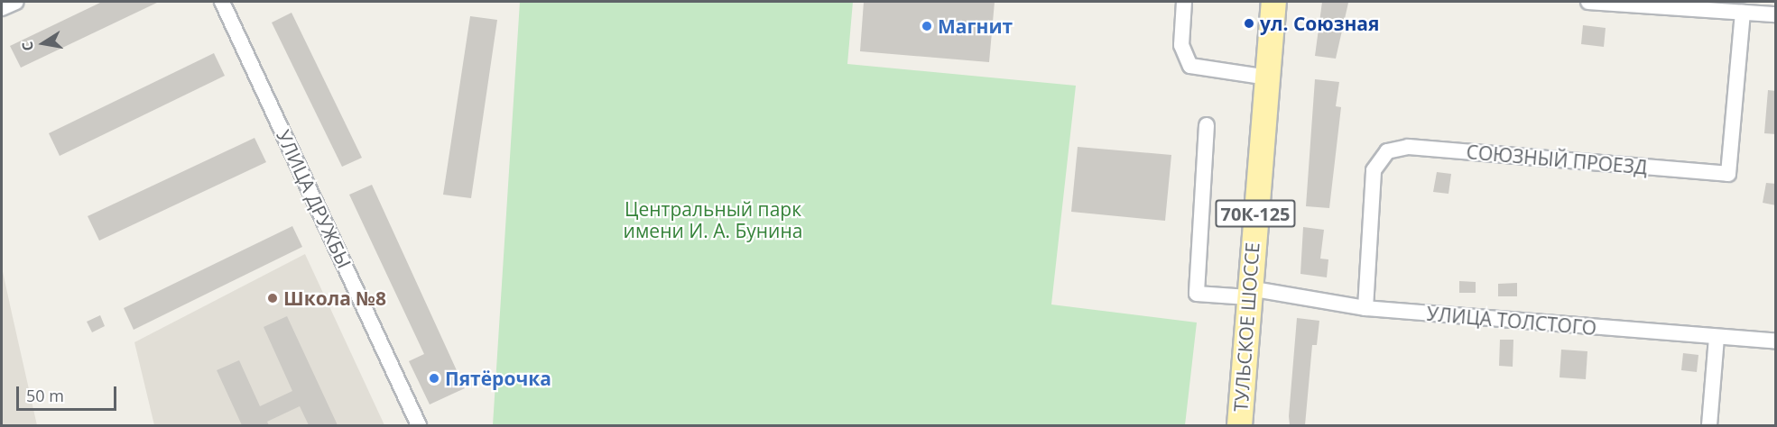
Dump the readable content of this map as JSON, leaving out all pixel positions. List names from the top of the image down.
{
  "streets": {
    "main road": ["70К-125", "ТУЛЬСКОЕ ШОССЕ"],
    "street": ["СОЮЗНЫЙ ПРОЕЗД", "УЛИЦА ДРУЖБЫ", "УЛИЦА ТОЛСТОГО"]
  },
  "crossings": [
    ["СОЮЗНЫЙ ПРОЕЗД", "УЛИЦА ТОЛСТОГО"],
    ["УЛИЦА ТОЛСТОГО", "ТУЛЬСКОЕ ШОССЕ"]
  ],
  "parks": ["Центральный парк имени И. А. Бунина"],
  "places": [
    "ул. Союзная",
    "Магнит",
    "Школа №8",
    "Пятёрочка"
  ],
  "scale_bar": "50 m",
  "north": "left"
}
